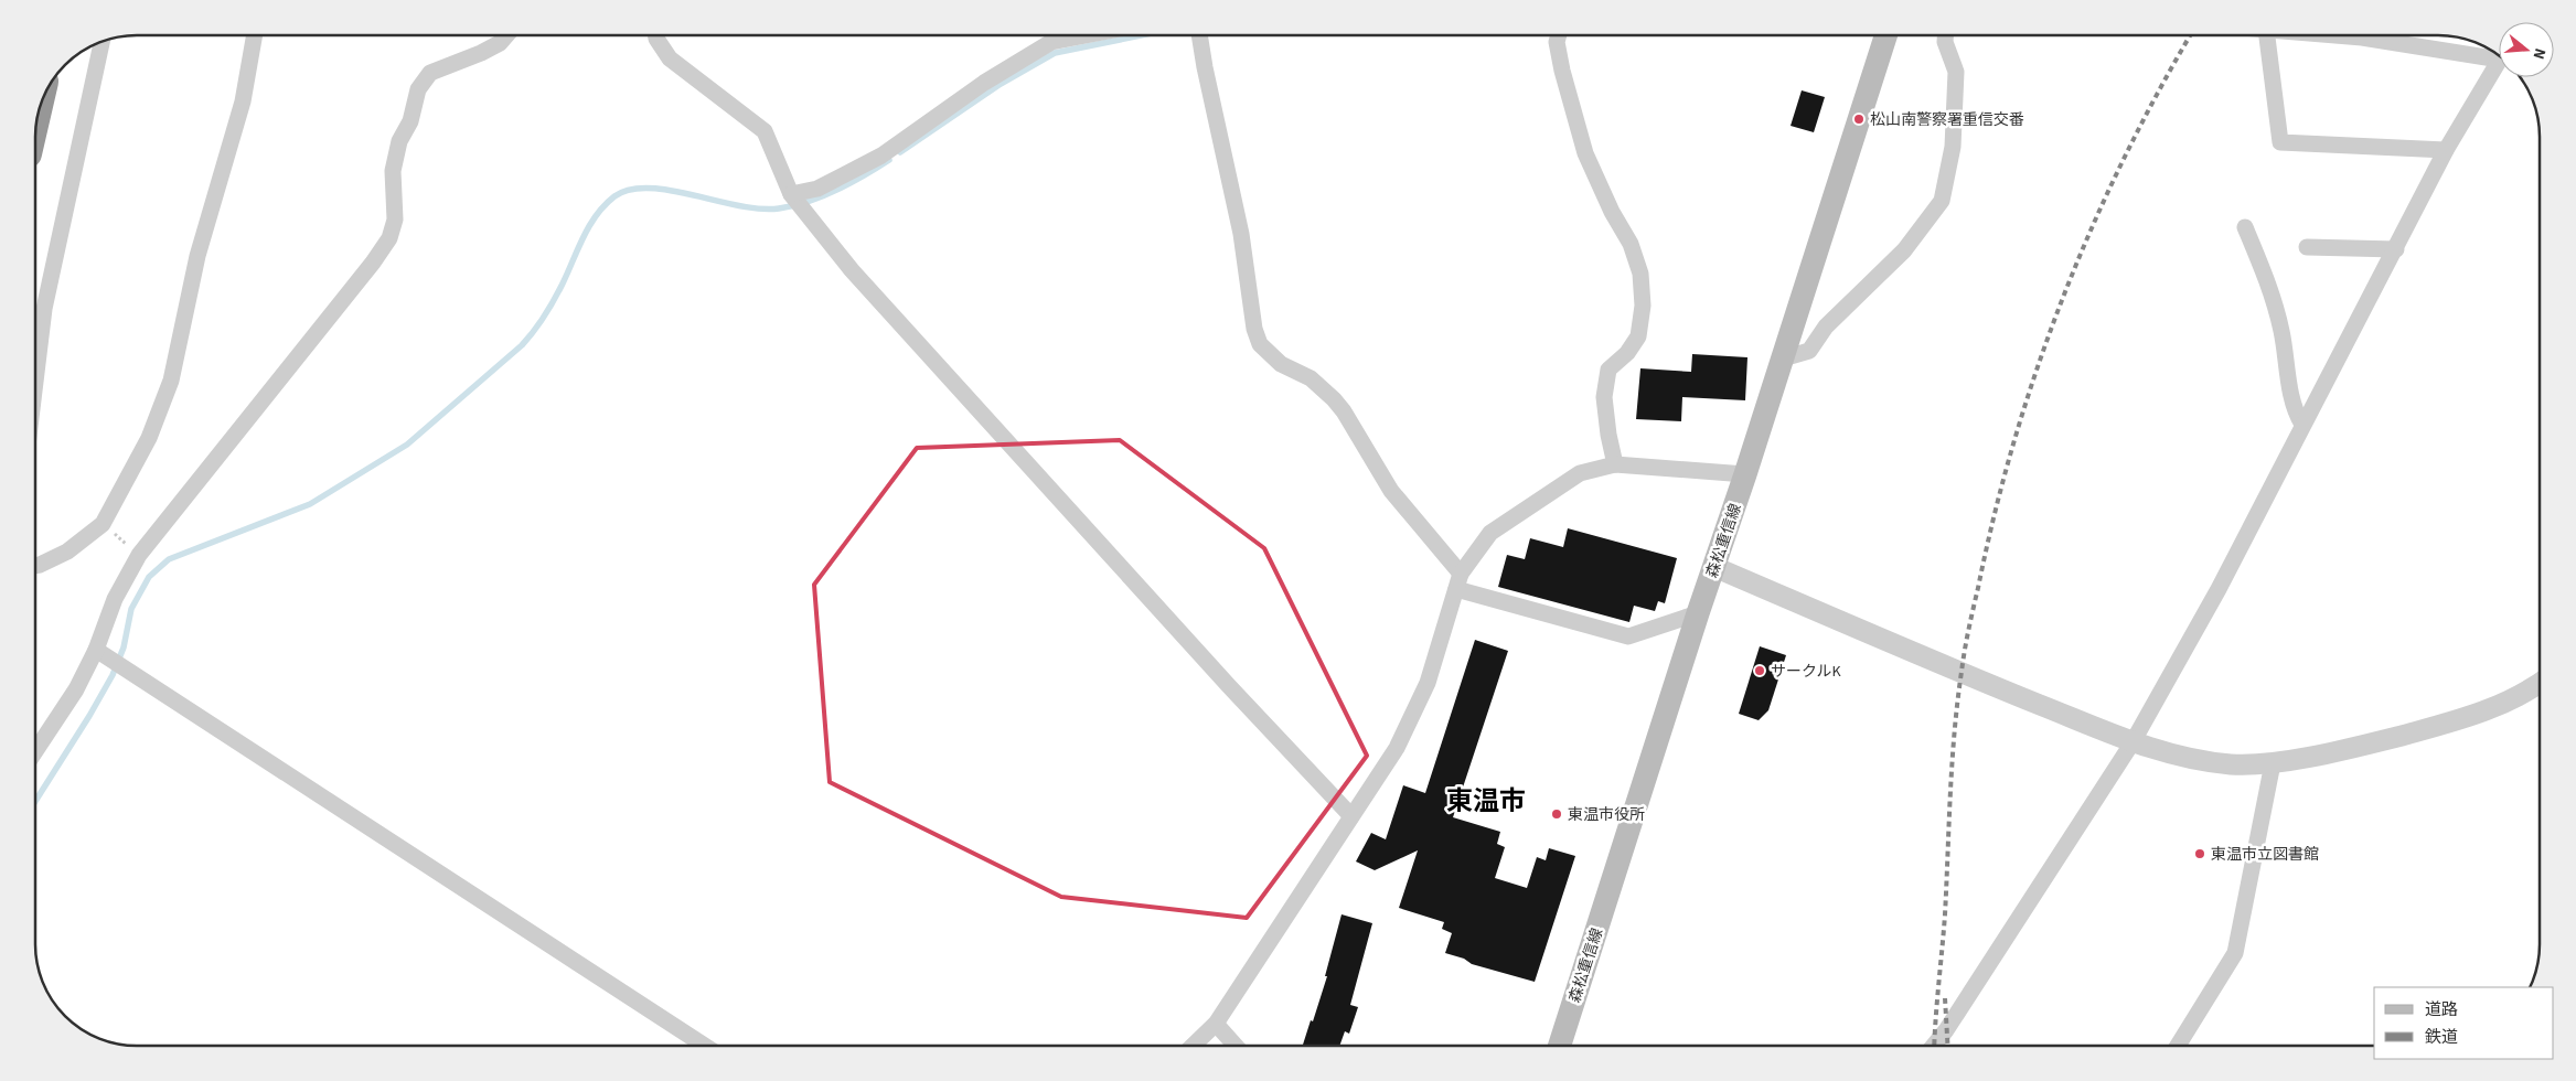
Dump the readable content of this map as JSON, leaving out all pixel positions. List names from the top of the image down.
{
  "streets": {
    "main road": ["森松重信線"]
  },
  "districts": ["東温市"],
  "places": [
    "松山南警察署重信交番",
    "サークルK",
    "東温市役所",
    "東温市立図書館"
  ],
  "legend": ["道路", "鉄道"],
  "north": "right"
}
